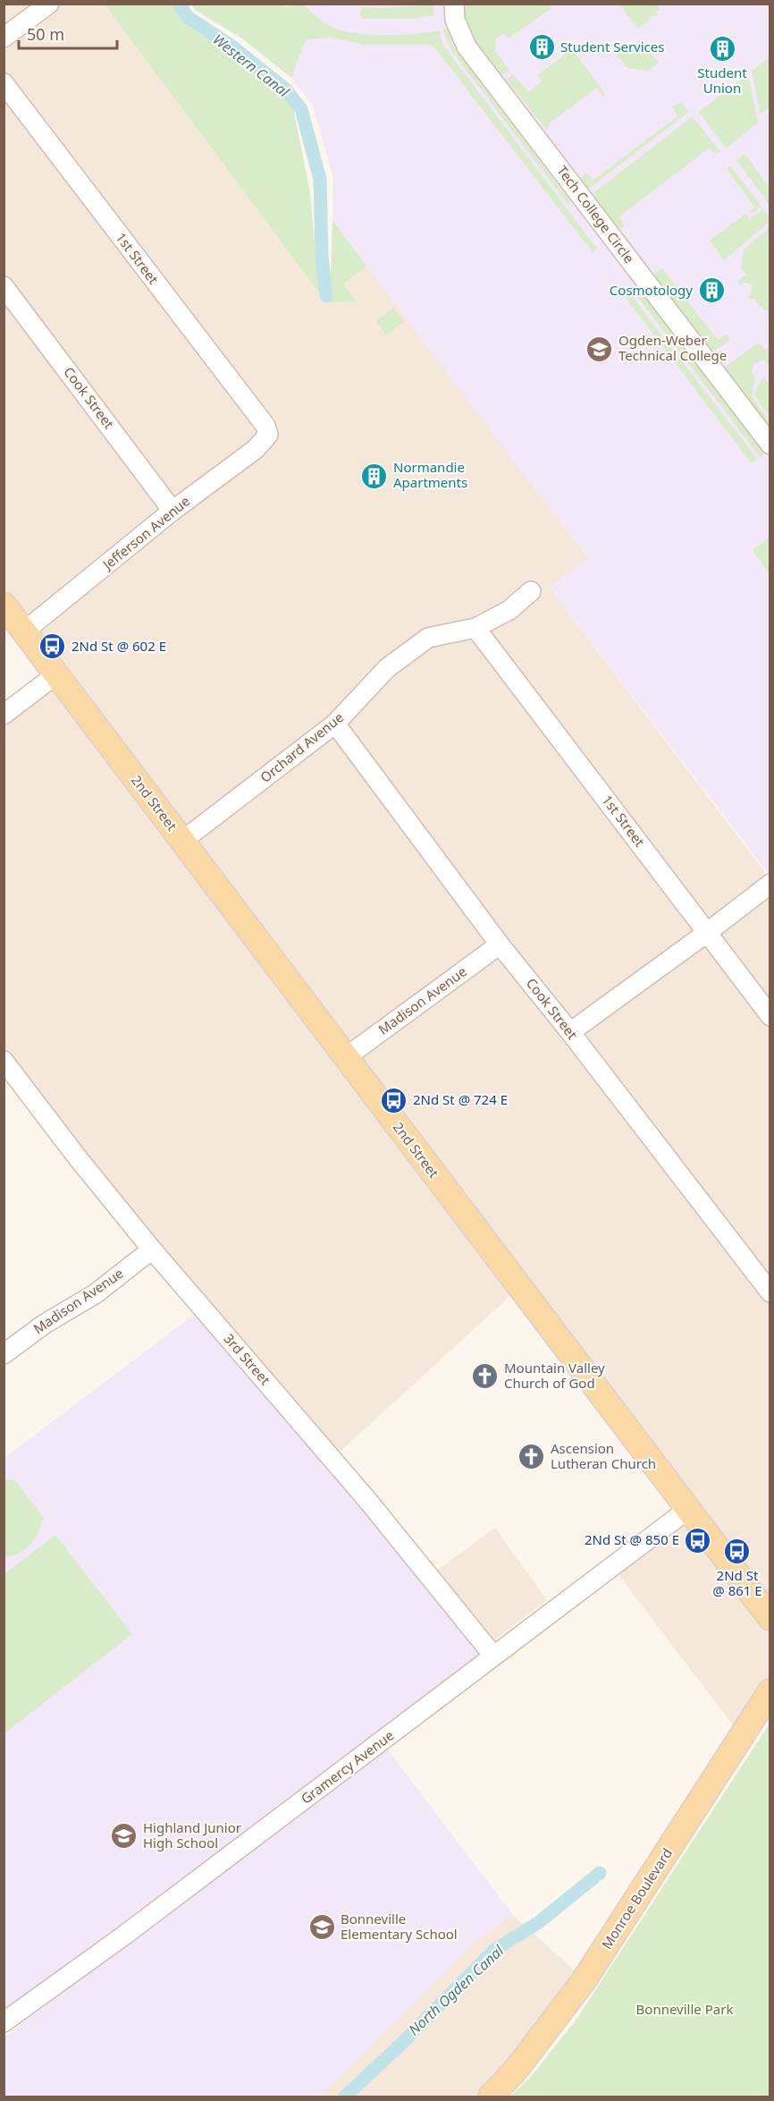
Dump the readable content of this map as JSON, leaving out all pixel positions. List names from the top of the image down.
{
  "streets": {
    "main road": ["2nd Street", "Monroe Boulevard"],
    "street": [
      "Tech College Circle",
      "1st Street",
      "Cook Street",
      "Jefferson Avenue",
      "Orchard Avenue",
      "Madison Avenue",
      "3rd Street",
      "Gramercy Avenue"
    ]
  },
  "crossings": [
    ["1st Street", "Jefferson Avenue"],
    ["1st Street", "Orchard Avenue"],
    ["Cook Street", "Jefferson Avenue"],
    ["Cook Street", "Orchard Avenue"],
    ["Cook Street", "Madison Avenue"],
    ["Jefferson Avenue", "2nd Street"],
    ["Orchard Avenue", "2nd Street"],
    ["2nd Street", "Madison Avenue"],
    ["2nd Street", "Gramercy Avenue"],
    ["Madison Avenue", "3rd Street"],
    ["3rd Street", "Gramercy Avenue"]
  ],
  "water": ["Western Canal", "North Ogden Canal"],
  "parks": ["Bonneville Park"],
  "places": {
    "building": [
      "Student Services",
      "Student Union",
      "Cosmotology",
      "Normandie Apartments"
    ],
    "school or university": ["Ogden-Weber Technical College", "Highland Junior High School", "Bonneville Elementary School"],
    "bus stop": [
      "2Nd St @ 602 E",
      "2Nd St @ 724 E",
      "2Nd St @ 850 E",
      "2Nd St @ 861 E"
    ],
    "church": ["Mountain Valley Church of God", "Ascension Lutheran Church"]
  },
  "scale_bar": "50 m"
}
